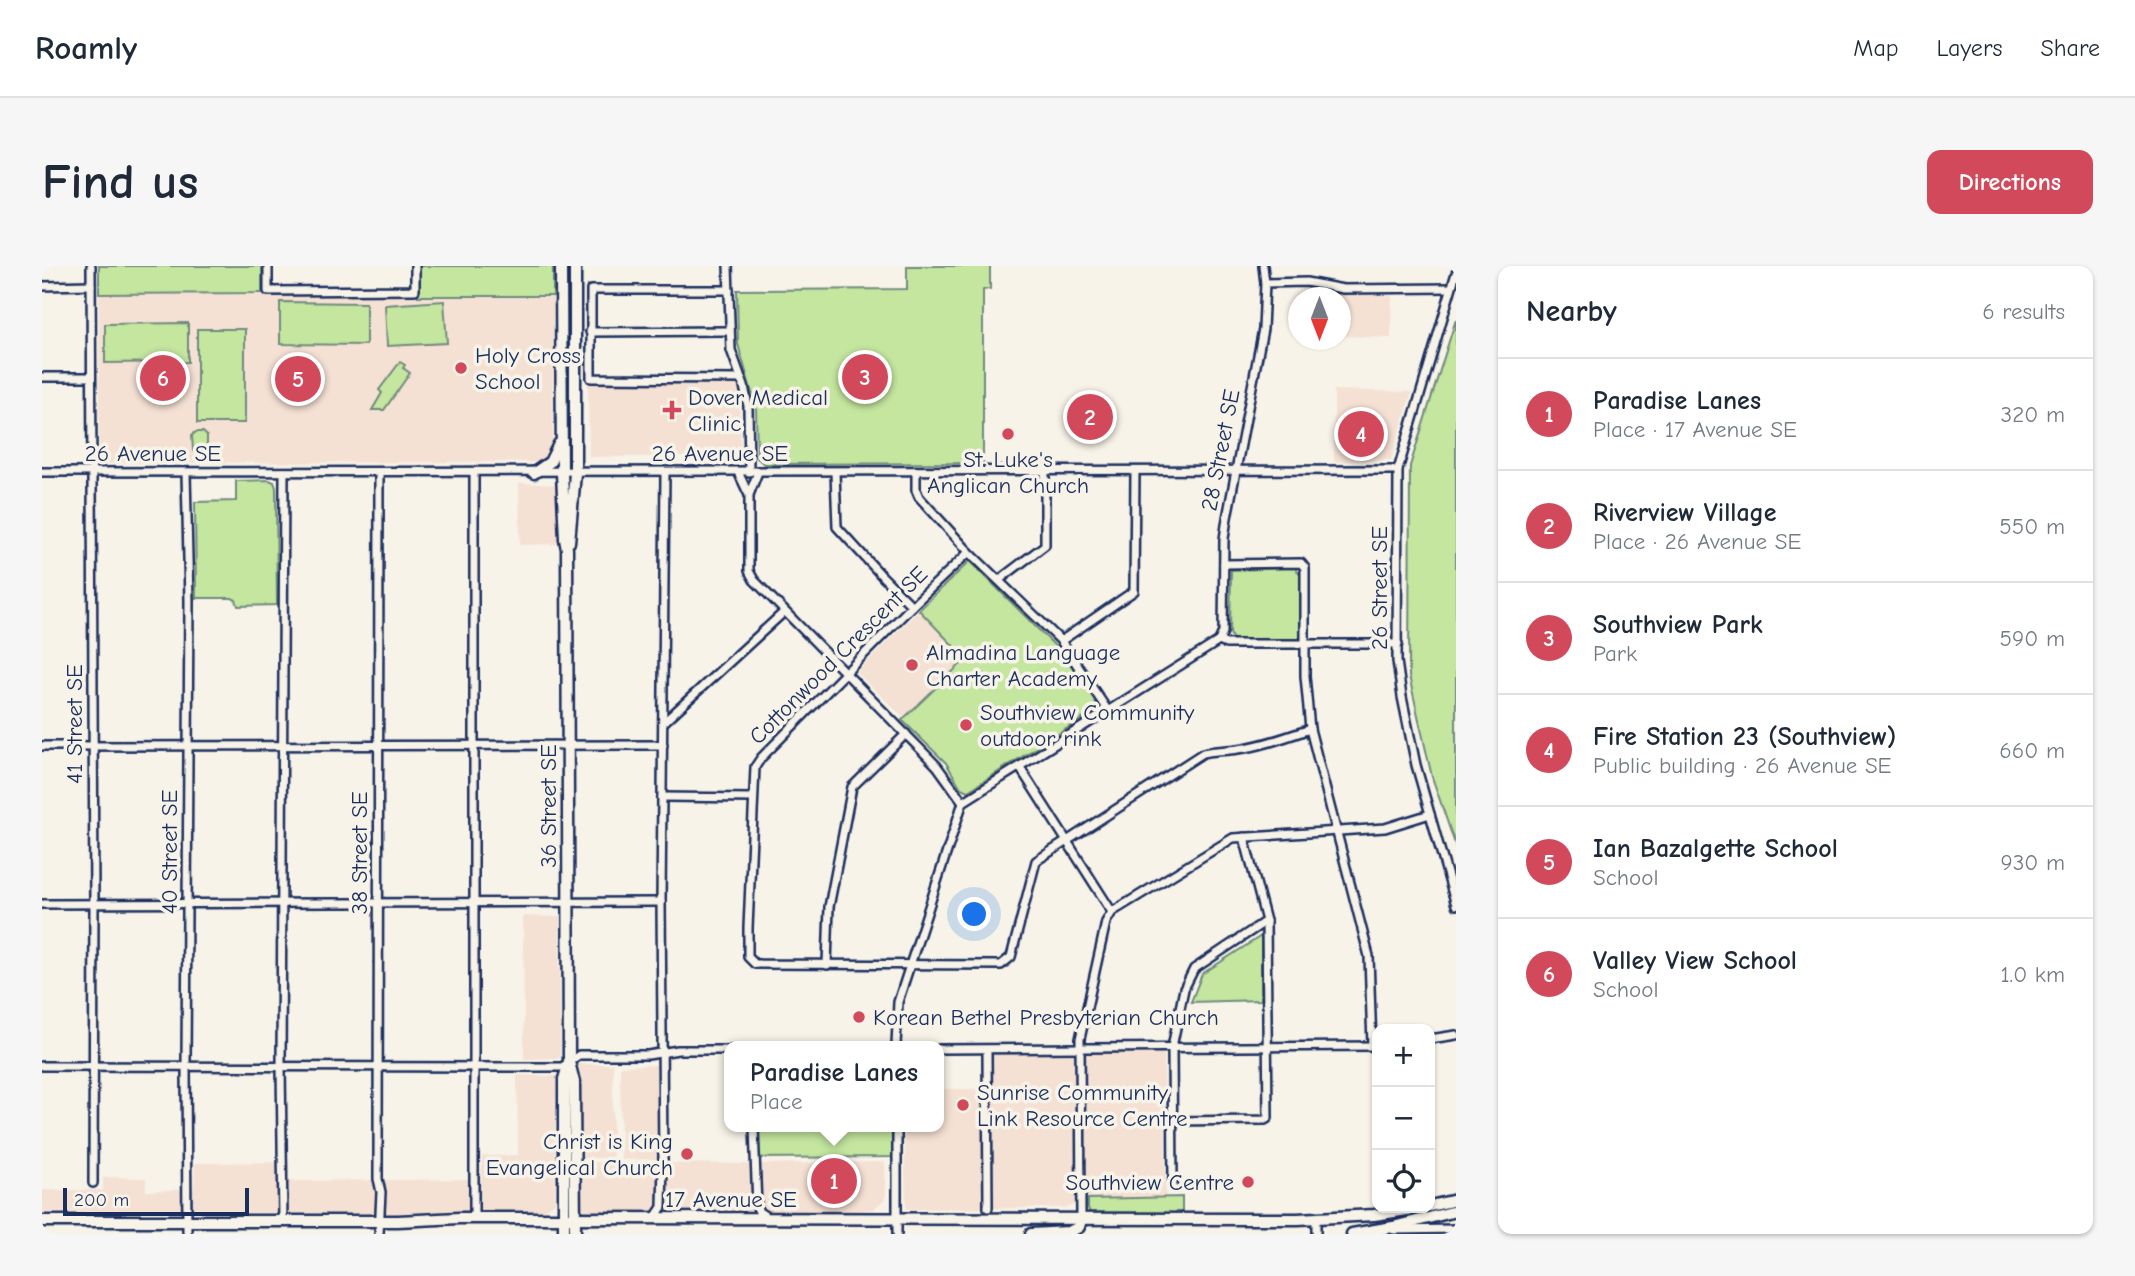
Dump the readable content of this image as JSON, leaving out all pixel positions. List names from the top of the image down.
{
  "streets": {
    "main road": ["36 Street SE", "17 Avenue SE"],
    "street": [
      "28 Street SE",
      "26 Avenue SE",
      "26 Street SE",
      "Cottonwood Crescent SE",
      "41 Street SE",
      "40 Street SE",
      "38 Street SE"
    ]
  },
  "crossings": [
    ["28 Street SE", "26 Avenue SE"],
    ["26 Avenue SE", "26 Street SE"],
    ["26 Avenue SE", "41 Street SE"],
    ["26 Avenue SE", "36 Street SE"],
    ["26 Avenue SE", "40 Street SE"],
    ["26 Avenue SE", "38 Street SE"],
    ["36 Street SE", "17 Avenue SE"],
    ["40 Street SE", "17 Avenue SE"],
    ["38 Street SE", "17 Avenue SE"]
  ],
  "places": {
    "other": [
      "Holy Cross School",
      "St. Luke's Anglican Church",
      "Almadina Language Charter Academy",
      "Southview Community outdoor rink",
      "Korean Bethel Presbyterian Church",
      "Sunrise Community Link Resource Centre",
      "Christ is King Evangelical Church",
      "Southview Centre"
    ],
    "health": ["Dover Medical Clinic"]
  },
  "scale_bar": "200 m",
  "north": "bottom",
  "page": {
    "header": "Roamly",
    "nav": ["Map", "Layers", "Share"],
    "buttons": "Directions",
    "title": "Find us",
    "heading": ["Nearby", "6 results"],
    "pins": [
      "3",
      "6",
      "5",
      "2",
      "4",
      "1"
    ],
    "list": [
      {
        "mark": "1",
        "name": "Paradise Lanes",
        "note": "Place · 17 Avenue SE",
        "value": "320 m"
      },
      {
        "mark": "2",
        "name": "Riverview Village",
        "note": "Place · 26 Avenue SE",
        "value": "550 m"
      },
      {
        "mark": "3",
        "name": "Southview Park",
        "note": "Park",
        "value": "590 m"
      },
      {
        "mark": "4",
        "name": "Fire Station 23 (Southview)",
        "note": "Public building · 26 Avenue SE",
        "value": "660 m"
      },
      {
        "mark": "5",
        "name": "Ian Bazalgette School",
        "note": "School",
        "value": "930 m"
      },
      {
        "mark": "6",
        "name": "Valley View School",
        "note": "School",
        "value": "1.0 km"
      }
    ],
    "map_buttons": ["+", "−"],
    "popup": ["Paradise Lanes", "Place"],
    "scale": "200 m"
  }
}
